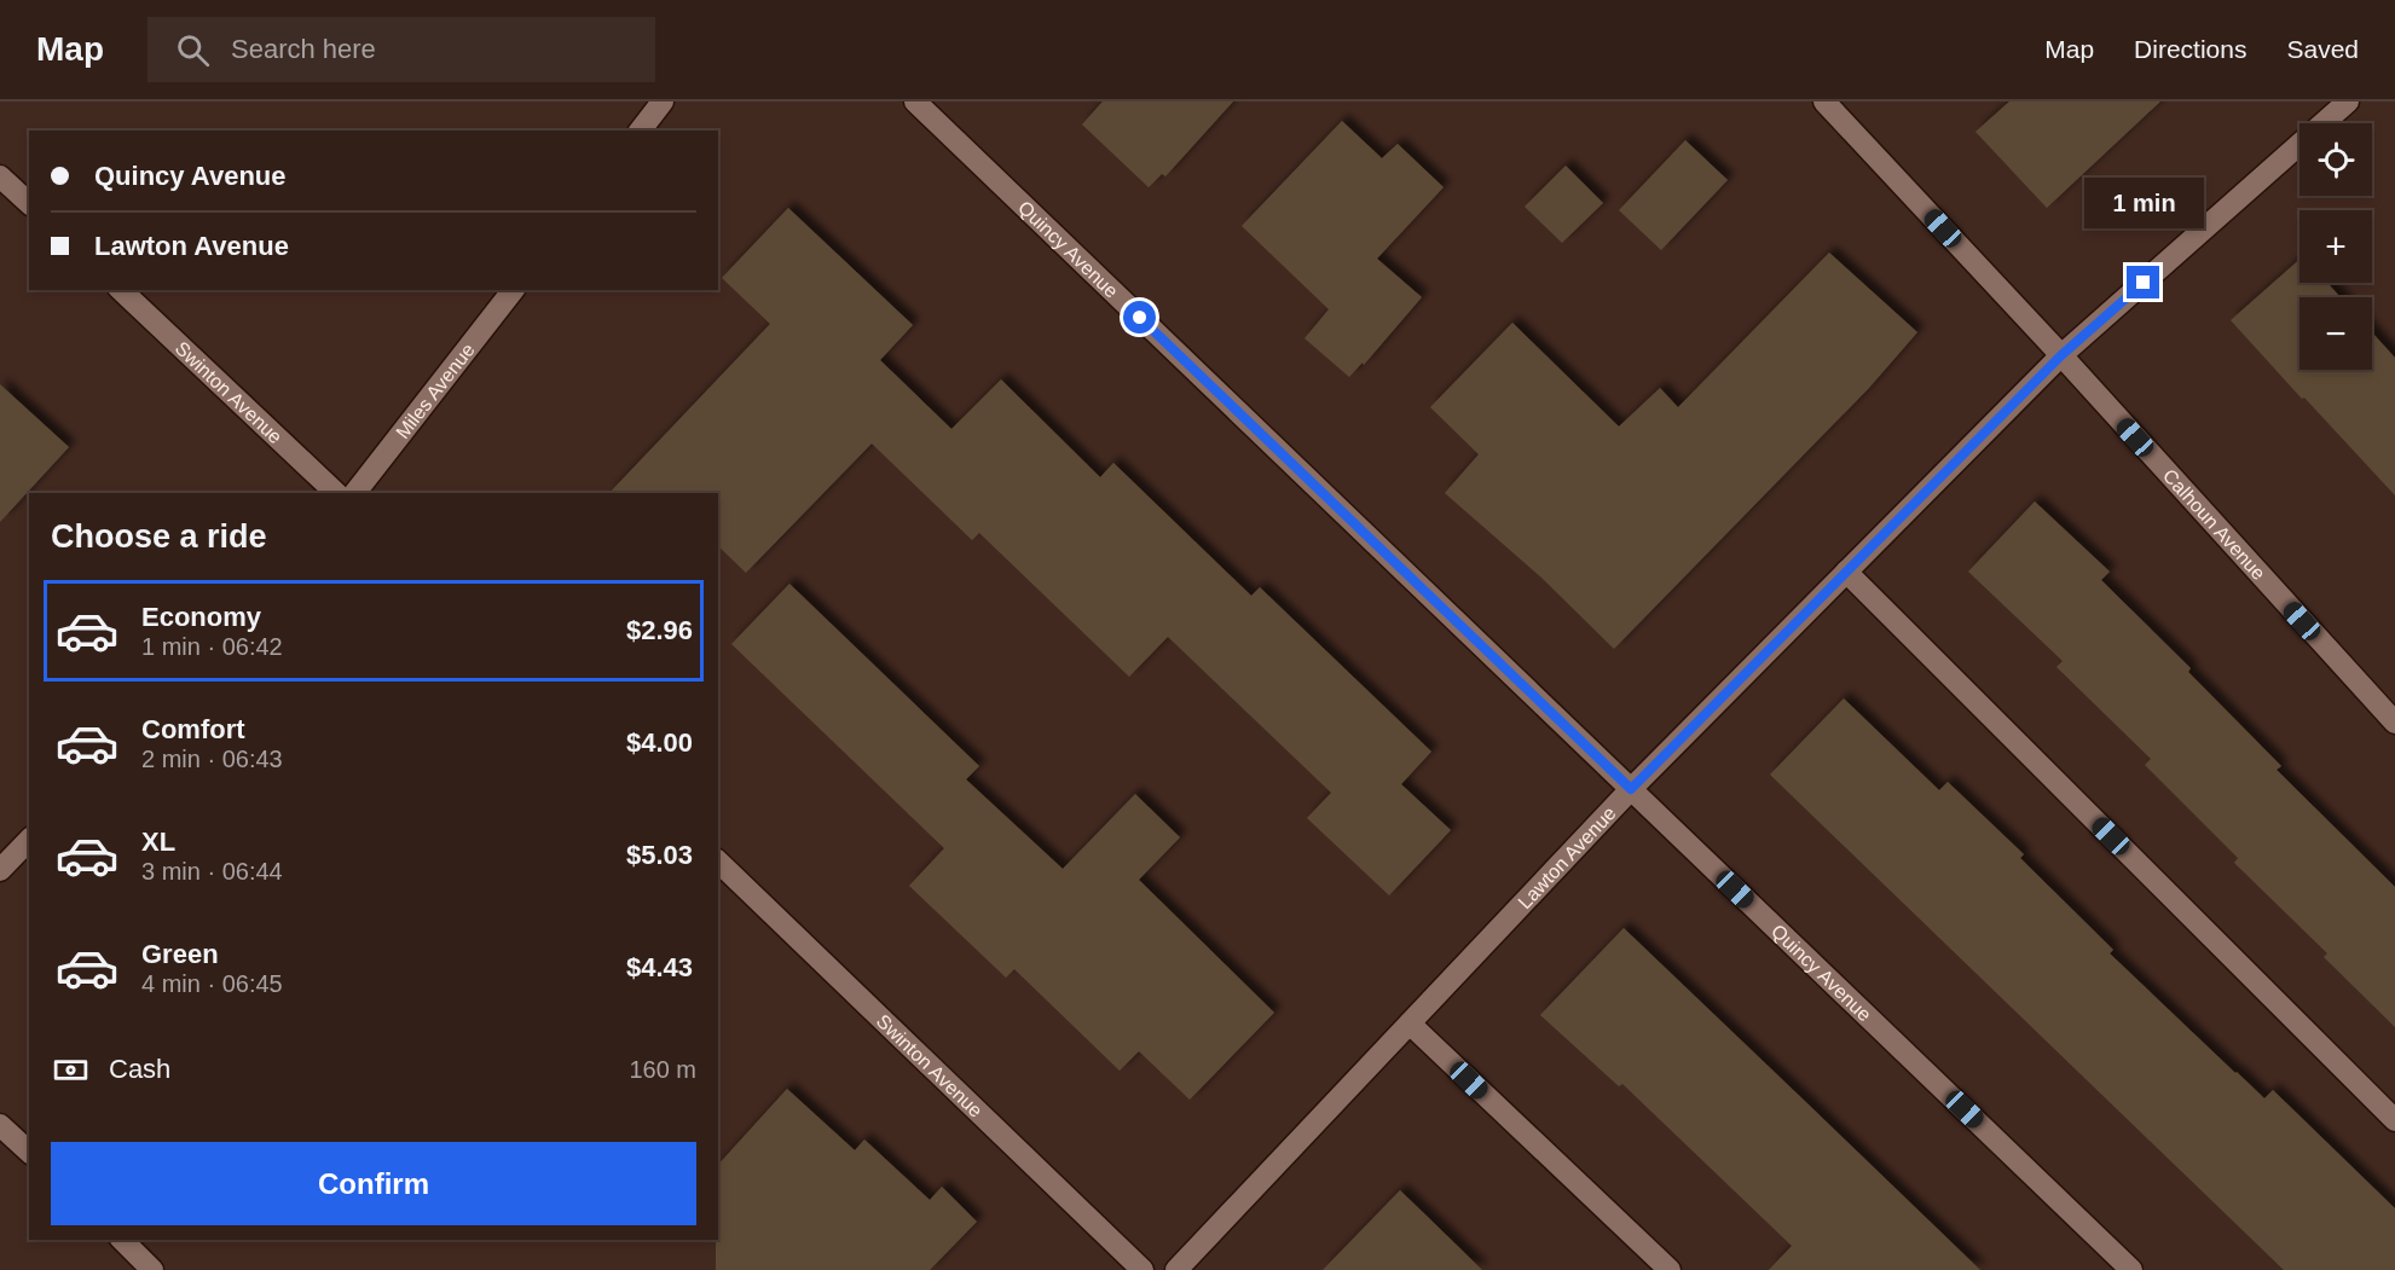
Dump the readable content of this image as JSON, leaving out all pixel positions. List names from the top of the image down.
{
  "streets": {
    "street": [
      "Quincy Avenue",
      "Swinton Avenue",
      "Miles Avenue",
      "Calhoun Avenue",
      "Lawton Avenue"
    ]
  },
  "crossings": [
    ["Quincy Avenue", "Lawton Avenue"],
    ["Calhoun Avenue", "Lawton Avenue"]
  ],
  "page": {
    "header": "Map",
    "search": "Search here",
    "nav": ["Map", "Directions", "Saved"],
    "map_buttons": ["+", "−"],
    "banner": ["Quincy Avenue", "Lawton Avenue"],
    "bubble": "1 min",
    "heading": "Choose a ride",
    "list": [
      {
        "name": "Economy",
        "note": "1 min · 06:42",
        "value": "$2.96"
      },
      {
        "name": "Comfort",
        "note": "2 min · 06:43",
        "value": "$4.00"
      },
      {
        "name": "XL",
        "note": "3 min · 06:44",
        "value": "$5.03"
      },
      {
        "name": "Green",
        "note": "4 min · 06:45",
        "value": "$4.43"
      }
    ],
    "pay": ["Cash", "160 m"],
    "buttons": "Confirm"
  }
}
